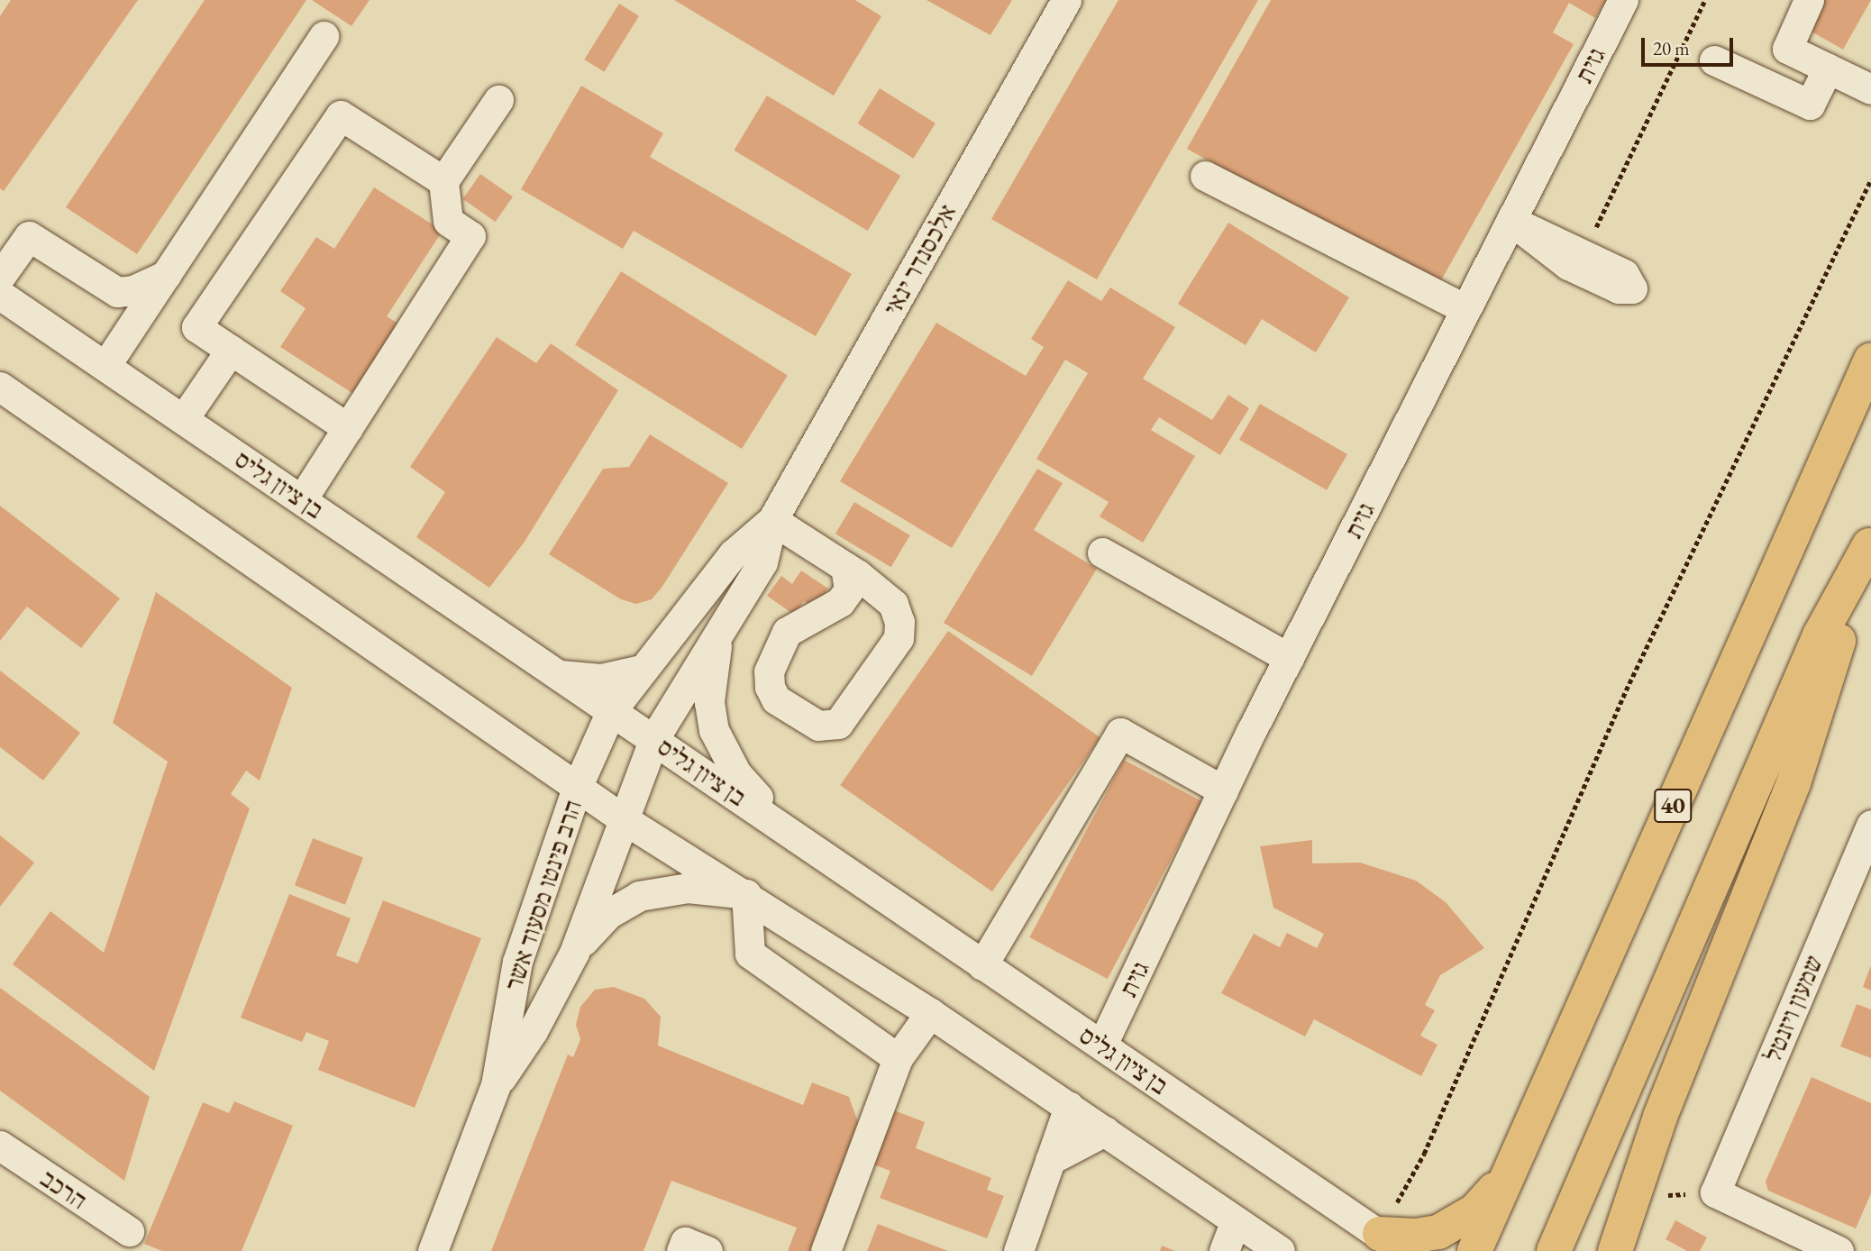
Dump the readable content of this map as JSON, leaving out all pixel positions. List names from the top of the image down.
{
  "streets": {
    "highway": ["40"],
    "street": [
      "גזית",
      "אלכסנדר ינאי",
      "בן ציון גליס",
      "הרב פינטו מסעוד אשר",
      "שמעון ויזנטל",
      "הרכב"
    ]
  },
  "crossings": [
    ["גזית", "בן ציון גליס"],
    ["אלכסנדר ינאי", "בן ציון גליס"],
    ["אלכסנדר ינאי", "הרב פינטו מסעוד אשר"],
    ["בן ציון גליס", "הרב פינטו מסעוד אשר"]
  ],
  "scale_bar": "20 m"
}
